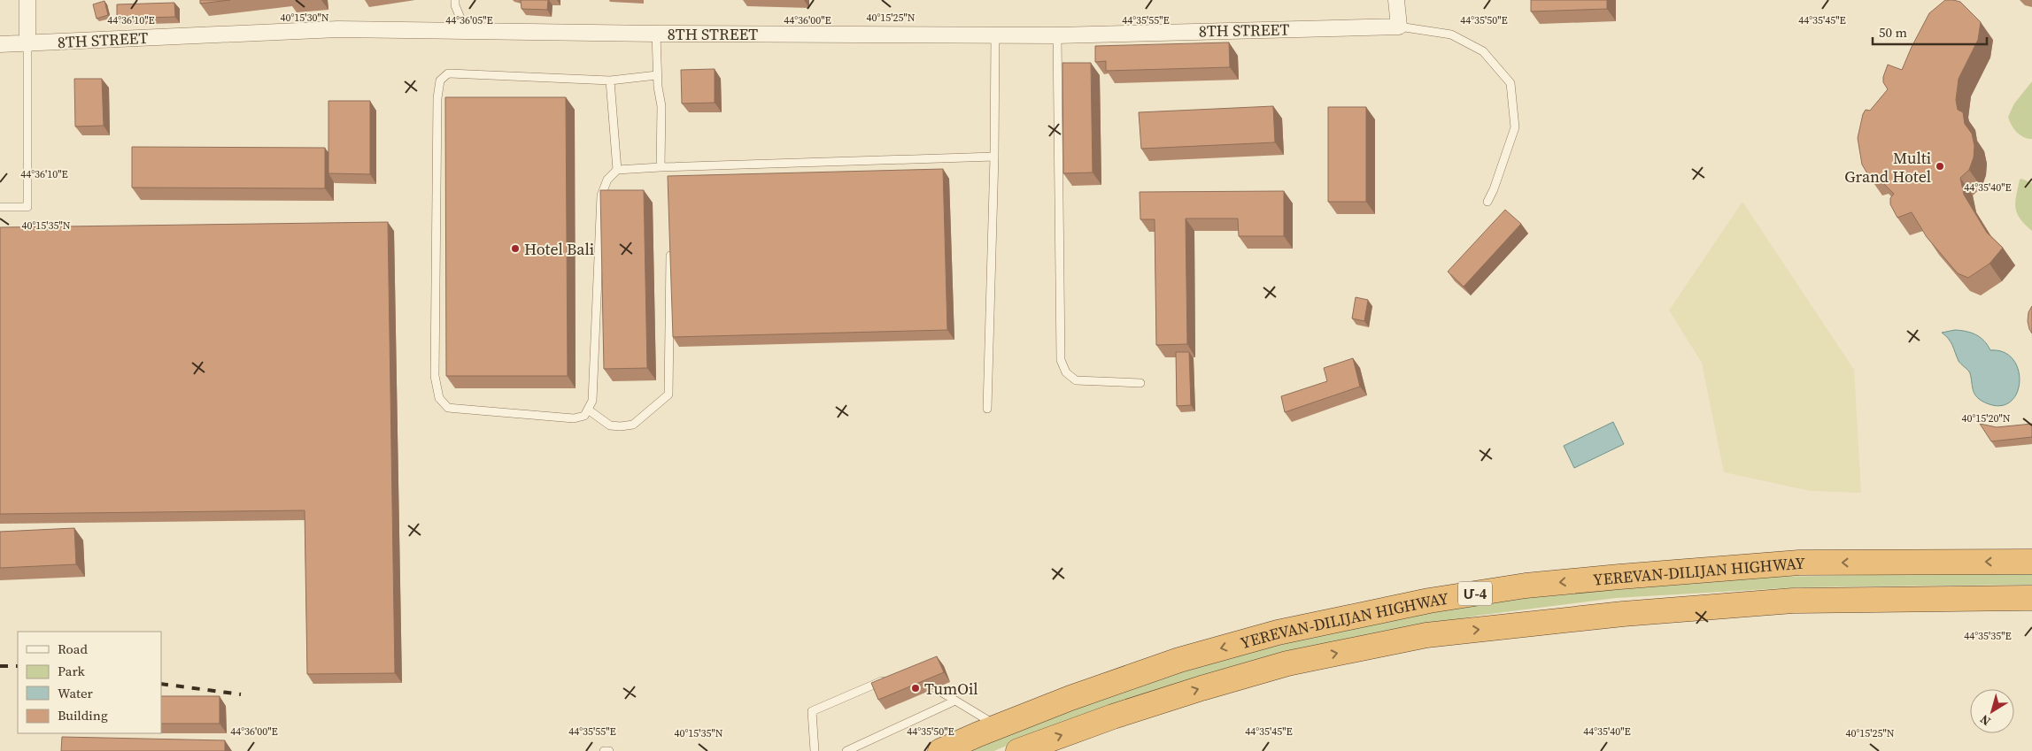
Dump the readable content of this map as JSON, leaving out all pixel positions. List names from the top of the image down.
{
  "streets": {
    "highway": ["YEREVAN-DILIJAN HIGHWAY", "Մ-4"],
    "street": ["8TH STREET"]
  },
  "places": ["Multi Grand Hotel", "Hotel Bali", "TumOil"],
  "legend": [
    "Road",
    "Park",
    "Water",
    "Building"
  ],
  "scale_bar": "50 m",
  "north": "bottom left",
  "coordinates": [
    "40°15'30\"N",
    "40°15'25\"N",
    "44°36'10\"E",
    "44°36'05\"E",
    "44°36'00\"E",
    "44°35'55\"E",
    "44°35'50\"E",
    "44°35'45\"E",
    "44°35'40\"E",
    "40°15'35\"N",
    "40°15'20\"N",
    "44°35'35\"E"
  ]
}
